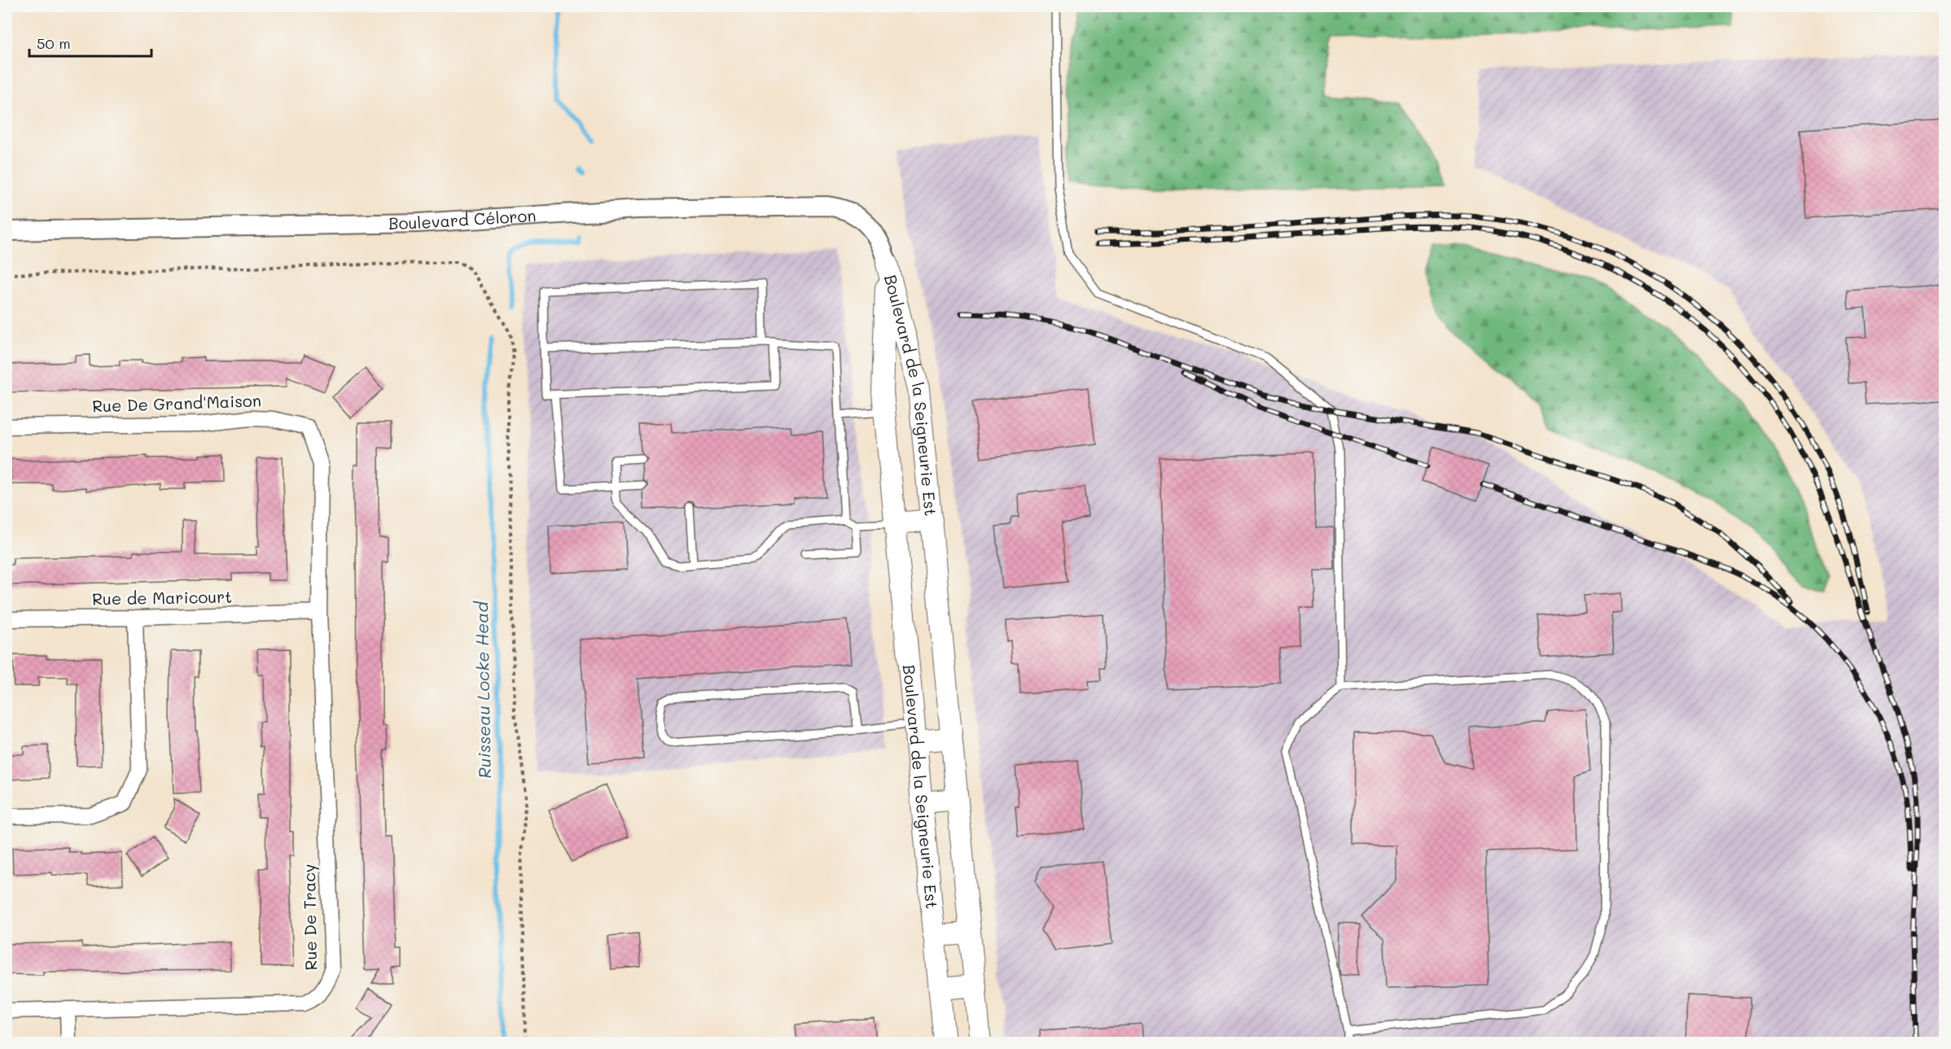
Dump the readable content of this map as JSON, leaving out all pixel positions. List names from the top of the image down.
{
  "streets": {
    "main road": ["Boulevard de la Seigneurie Est"],
    "street": [
      "Boulevard Céloron",
      "Rue De Grand'Maison",
      "Rue de Maricourt",
      "Rue De Tracy"
    ]
  },
  "crossings": [
    ["Boulevard Céloron", "Boulevard de la Seigneurie Est"],
    ["Rue De Grand'Maison", "Rue de Maricourt"],
    ["Rue De Grand'Maison", "Rue De Tracy"],
    ["Rue de Maricourt", "Rue De Tracy"]
  ],
  "water": ["Ruisseau Locke Head"],
  "scale_bar": "50 m"
}
